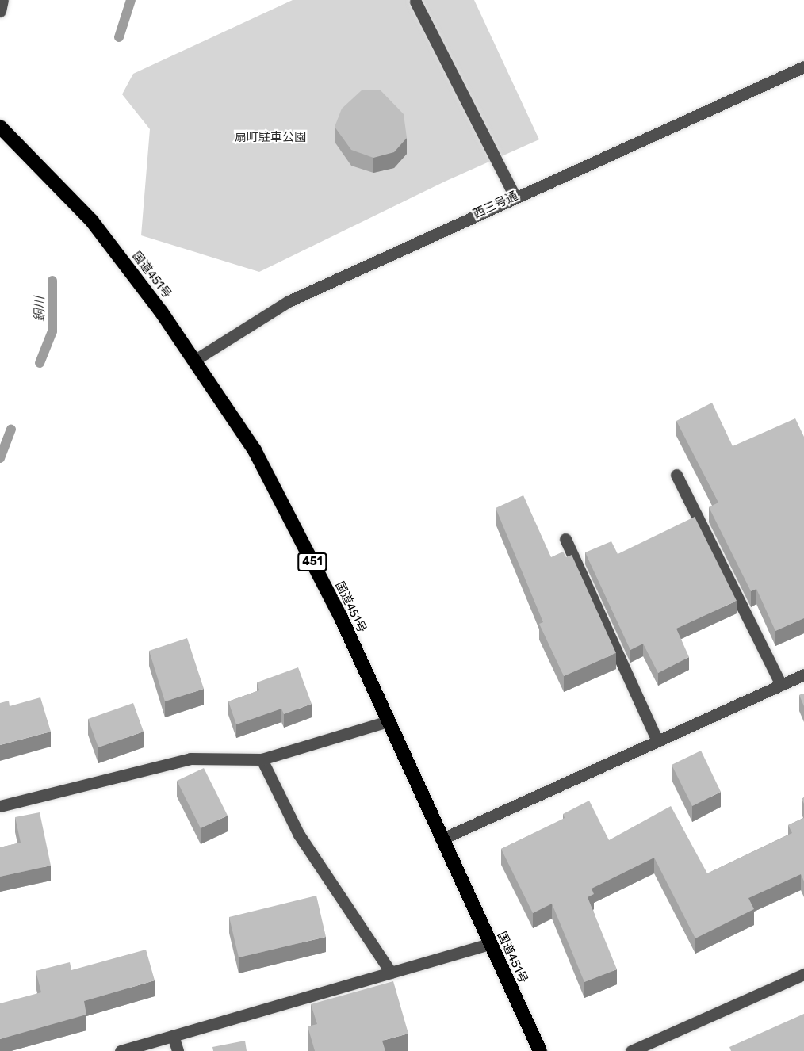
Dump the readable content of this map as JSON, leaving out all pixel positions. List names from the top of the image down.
{
  "streets": {
    "highway": ["国道451号", "451"],
    "street": ["西三号通"]
  },
  "crossings": [
    ["西三号通", "国道451号"]
  ],
  "water": ["銅川"],
  "parks": ["扇町駐車公園"]
}
